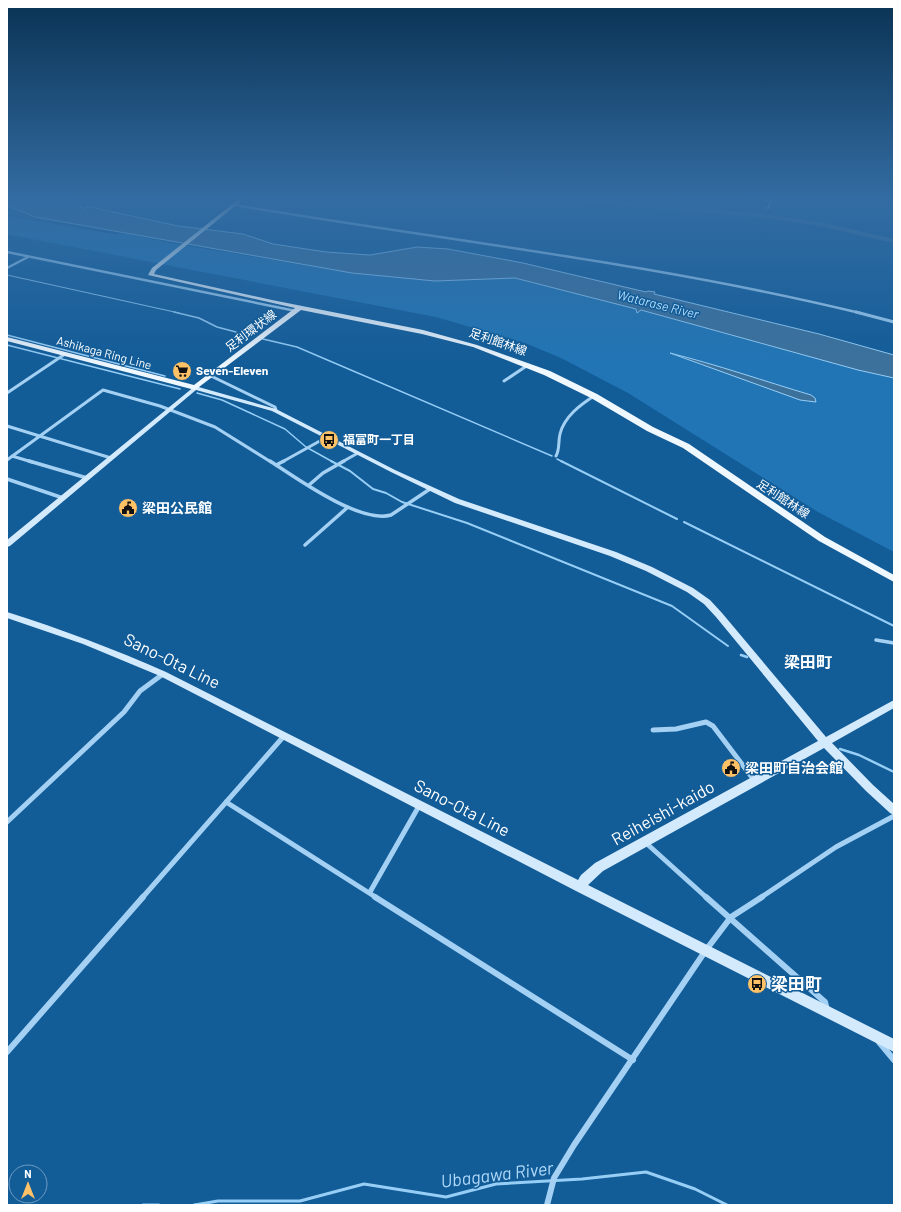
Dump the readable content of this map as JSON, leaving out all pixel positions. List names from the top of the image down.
{
  "streets": {
    "main road": ["足利環状線", "足利館林線", "Ashikaga Ring Line"],
    "street": ["Sano-Ota Line", "Reiheishi-kaido"]
  },
  "crossings": [
    ["足利環状線", "足利館林線"],
    ["足利環状線", "Ashikaga Ring Line"],
    ["Sano-Ota Line", "Reiheishi-kaido"]
  ],
  "districts": ["梁田町"],
  "water": ["Watarase River", "Ubagawa River"],
  "places": {
    "supermarket": ["Seven-Eleven"],
    "bus stop": ["福富町一丁目", "梁田町"],
    "public building": ["梁田公民館", "梁田町自治会館"]
  },
  "north": "top"
}
